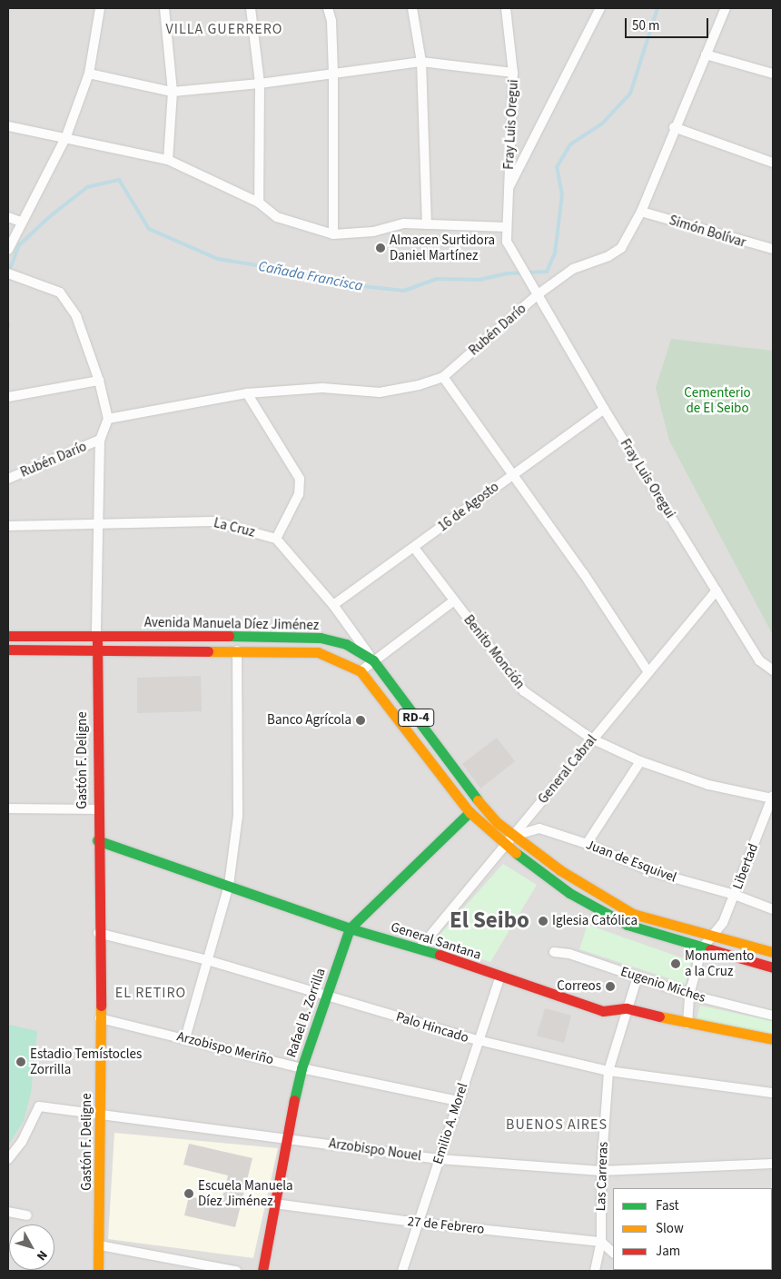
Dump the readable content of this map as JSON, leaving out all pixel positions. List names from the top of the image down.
{
  "streets": {
    "street": [
      "Fray Luis Oregui",
      "Simón Bolívar",
      "Rubén Darío",
      "16 de Agosto",
      "La Cruz",
      "Avenida Manuela Díez Jiménez",
      "Benito Monción",
      "RD-4",
      "Gastón F. Deligne",
      "General Cabral",
      "Juan de Esquivel",
      "Libertad",
      "General Santana",
      "Eugenio Miches",
      "Rafael B. Zorrilla",
      "Palo Hincado",
      "Arzobispo Meriño",
      "Emilio A. Morel",
      "Arzobispo Nouel",
      "Las Carreras",
      "27 de Febrero"
    ]
  },
  "crossings": [
    ["Fray Luis Oregui", "Rubén Darío"],
    ["Fray Luis Oregui", "16 de Agosto"],
    ["Fray Luis Oregui", "General Cabral"],
    ["Simón Bolívar", "Rubén Darío"],
    ["Rubén Darío", "Gastón F. Deligne"],
    ["16 de Agosto", "Benito Monción"],
    ["La Cruz", "Gastón F. Deligne"],
    ["Avenida Manuela Díez Jiménez", "Gastón F. Deligne"],
    ["Avenida Manuela Díez Jiménez", "General Cabral"],
    ["Avenida Manuela Díez Jiménez", "Juan de Esquivel"],
    ["Avenida Manuela Díez Jiménez", "Libertad"],
    ["Avenida Manuela Díez Jiménez", "Rafael B. Zorrilla"],
    ["Benito Monción", "General Cabral"],
    ["Benito Monción", "Libertad"],
    ["Gastón F. Deligne", "General Santana"],
    ["Gastón F. Deligne", "Palo Hincado"],
    ["Gastón F. Deligne", "Arzobispo Meriño"],
    ["Gastón F. Deligne", "Arzobispo Nouel"],
    ["General Cabral", "Juan de Esquivel"],
    ["General Cabral", "General Santana"],
    ["Juan de Esquivel", "Libertad"],
    ["General Santana", "Rafael B. Zorrilla"],
    ["General Santana", "Emilio A. Morel"],
    ["General Santana", "Las Carreras"],
    ["Eugenio Miches", "Las Carreras"],
    ["Rafael B. Zorrilla", "Palo Hincado"],
    ["Rafael B. Zorrilla", "Arzobispo Meriño"],
    ["Rafael B. Zorrilla", "Arzobispo Nouel"],
    ["Rafael B. Zorrilla", "27 de Febrero"],
    ["Palo Hincado", "Emilio A. Morel"],
    ["Palo Hincado", "Las Carreras"],
    ["Arzobispo Meriño", "Emilio A. Morel"],
    ["Emilio A. Morel", "Arzobispo Nouel"],
    ["Emilio A. Morel", "27 de Febrero"],
    ["Arzobispo Nouel", "Las Carreras"],
    ["Las Carreras", "27 de Febrero"]
  ],
  "districts": [
    "VILLA GUERRERO",
    "El Seibo",
    "EL RETIRO",
    "BUENOS AIRES"
  ],
  "water": ["Cañada Francisca"],
  "parks": ["Cementerio de El Seibo"],
  "places": [
    "Almacen Surtidora Daniel Martínez",
    "Banco Agrícola",
    "Iglesia Católica",
    "Monumento a la Cruz",
    "Correos",
    "Estadio Temístocles Zorrilla",
    "Escuela Manuela Díez Jiménez"
  ],
  "legend": ["Fast", "Slow", "Jam"],
  "scale_bar": "50 m",
  "north": "bottom right"
}
